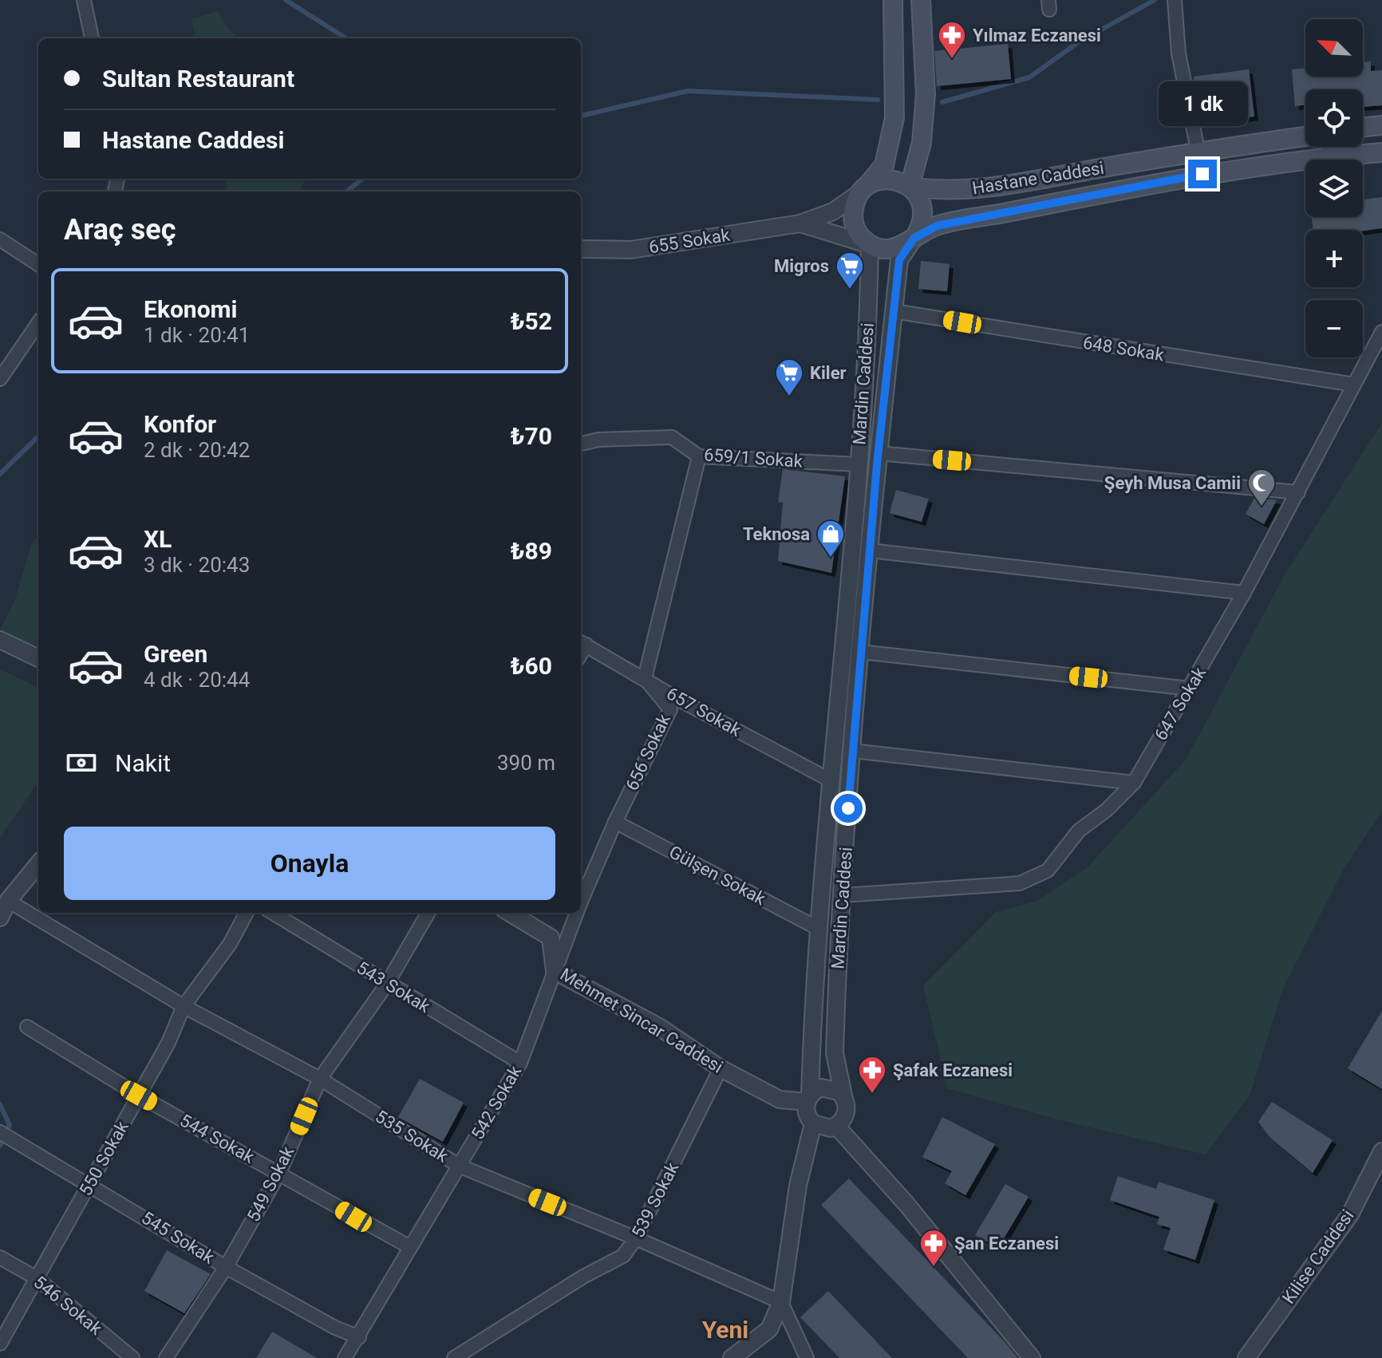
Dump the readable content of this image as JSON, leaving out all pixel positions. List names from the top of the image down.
{
  "streets": {
    "main road": ["Hastane Caddesi"],
    "street": [
      "655 Sokak",
      "648 Sokak",
      "Mardin Caddesi",
      "659/1 Sokak",
      "647 Sokak",
      "657 Sokak",
      "656 Sokak",
      "Gülşen Sokak",
      "543 Sokak",
      "Mehmet Sincar Caddesi",
      "542 Sokak",
      "535 Sokak",
      "544 Sokak",
      "550 Sokak",
      "549 Sokak",
      "539 Sokak",
      "545 Sokak",
      "Kilise Caddesi",
      "546 Sokak"
    ]
  },
  "crossings": [
    ["Hastane Caddesi", "655 Sokak"],
    ["Hastane Caddesi", "Mardin Caddesi"],
    ["655 Sokak", "Mardin Caddesi"],
    ["648 Sokak", "Mardin Caddesi"],
    ["648 Sokak", "647 Sokak"],
    ["Mardin Caddesi", "659/1 Sokak"],
    ["Mardin Caddesi", "647 Sokak"],
    ["Mardin Caddesi", "657 Sokak"],
    ["Mardin Caddesi", "Gülşen Sokak"],
    ["Mardin Caddesi", "Mehmet Sincar Caddesi"],
    ["657 Sokak", "656 Sokak"],
    ["656 Sokak", "Gülşen Sokak"],
    ["656 Sokak", "Mehmet Sincar Caddesi"],
    ["656 Sokak", "542 Sokak"],
    ["543 Sokak", "542 Sokak"],
    ["543 Sokak", "549 Sokak"],
    ["Mehmet Sincar Caddesi", "542 Sokak"],
    ["Mehmet Sincar Caddesi", "539 Sokak"],
    ["542 Sokak", "535 Sokak"],
    ["542 Sokak", "544 Sokak"],
    ["542 Sokak", "545 Sokak"],
    ["535 Sokak", "550 Sokak"],
    ["535 Sokak", "549 Sokak"],
    ["535 Sokak", "539 Sokak"],
    ["544 Sokak", "550 Sokak"],
    ["544 Sokak", "549 Sokak"],
    ["550 Sokak", "545 Sokak"],
    ["550 Sokak", "546 Sokak"],
    ["549 Sokak", "545 Sokak"]
  ],
  "districts": ["Yeni"],
  "places": {
    "pharmacy": ["Yılmaz Eczanesi", "Şafak Eczanesi", "Şan Eczanesi"],
    "supermarket": ["Migros", "Kiler"],
    "mosque": ["Şeyh Musa Camii"],
    "shop": ["Teknosa"]
  },
  "north": "top left",
  "page": {
    "map_buttons": ["+", "−"],
    "banner": ["Sultan Restaurant", "Hastane Caddesi"],
    "bubble": "1 dk",
    "heading": "Araç seç",
    "list": [
      {
        "name": "Ekonomi",
        "note": "1 dk · 20:41",
        "value": "₺52"
      },
      {
        "name": "Konfor",
        "note": "2 dk · 20:42",
        "value": "₺70"
      },
      {
        "name": "XL",
        "note": "3 dk · 20:43",
        "value": "₺89"
      },
      {
        "name": "Green",
        "note": "4 dk · 20:44",
        "value": "₺60"
      }
    ],
    "pay": ["Nakit", "390 m"],
    "buttons": "Onayla"
  }
}
